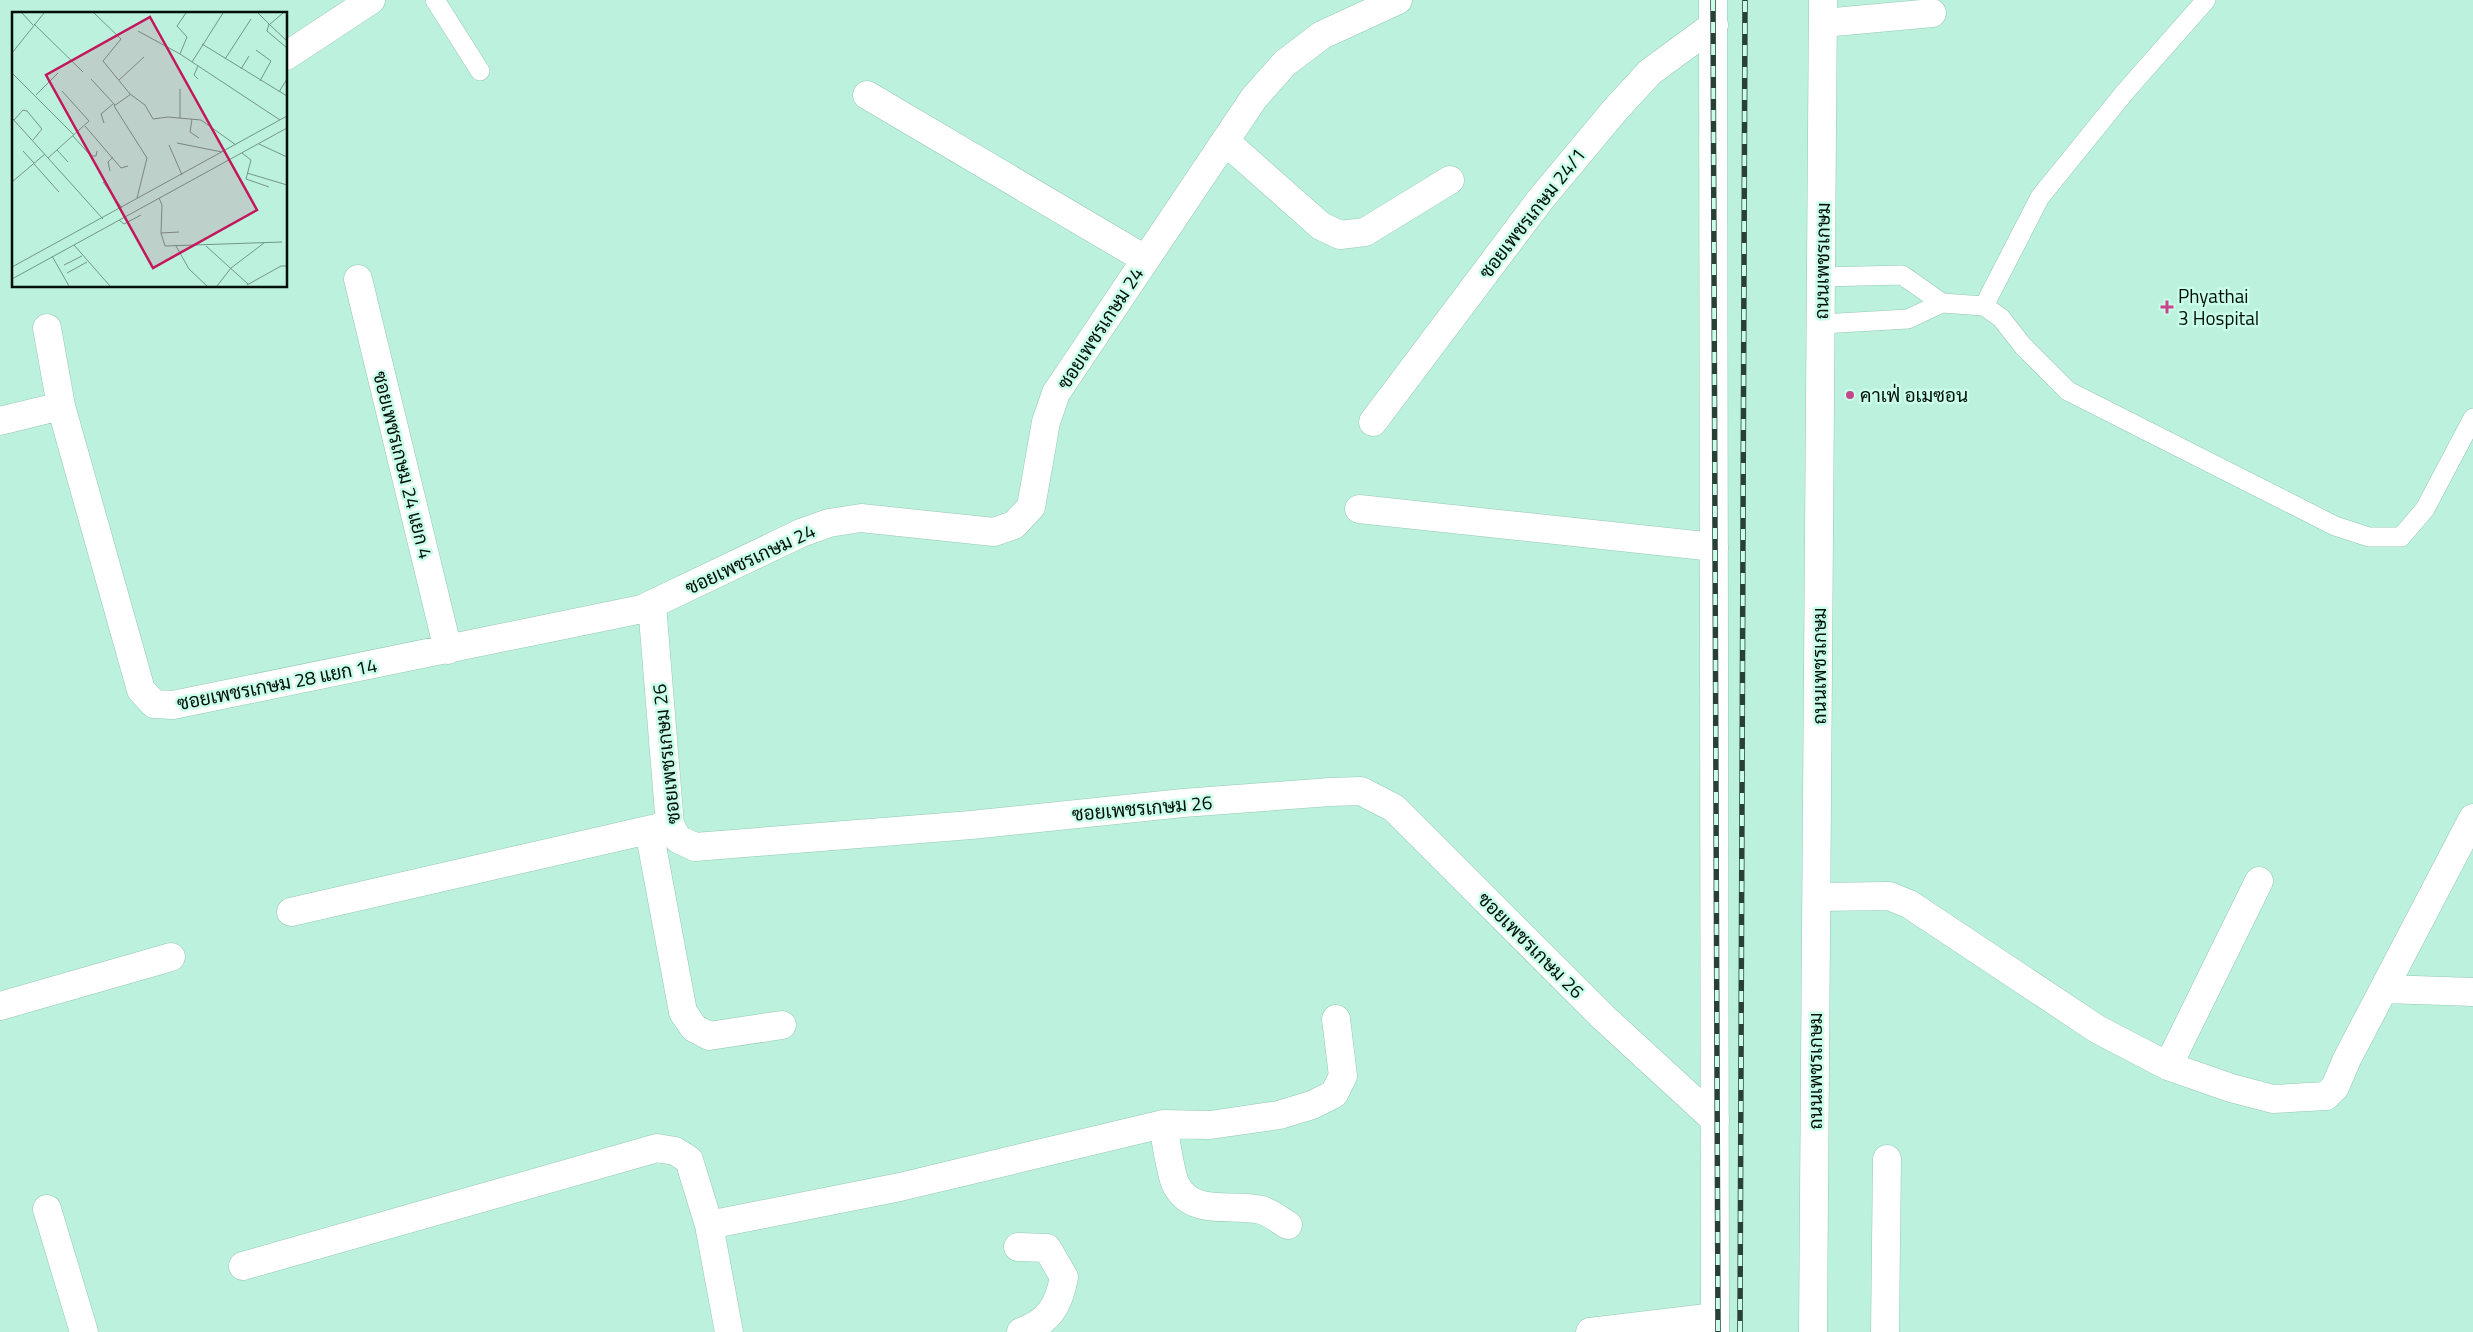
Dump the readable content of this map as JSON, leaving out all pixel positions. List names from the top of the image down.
{
  "streets": {
    "street": [
      "ซอยเพชรเกษม 24/1",
      "ถนนเพชรเกษม",
      "ซอยเพชรเกษม 24",
      "ซอยเพชรเกษม 24 แยก 4",
      "ซอยเพชรเกษม 28 แยก 14",
      "ซอยเพชรเกษม 26"
    ]
  },
  "crossings": [
    ["ซอยเพชรเกษม 24", "ซอยเพชรเกษม 28 แยก 14"],
    ["ซอยเพชรเกษม 24", "ซอยเพชรเกษม 26"],
    ["ซอยเพชรเกษม 24 แยก 4", "ซอยเพชรเกษม 28 แยก 14"],
    ["ซอยเพชรเกษม 28 แยก 14", "ซอยเพชรเกษม 26"]
  ],
  "places": {
    "health": ["Phyathai 3 Hospital"],
    "other": ["คาเฟ่ อเมซอน"]
  }
}
